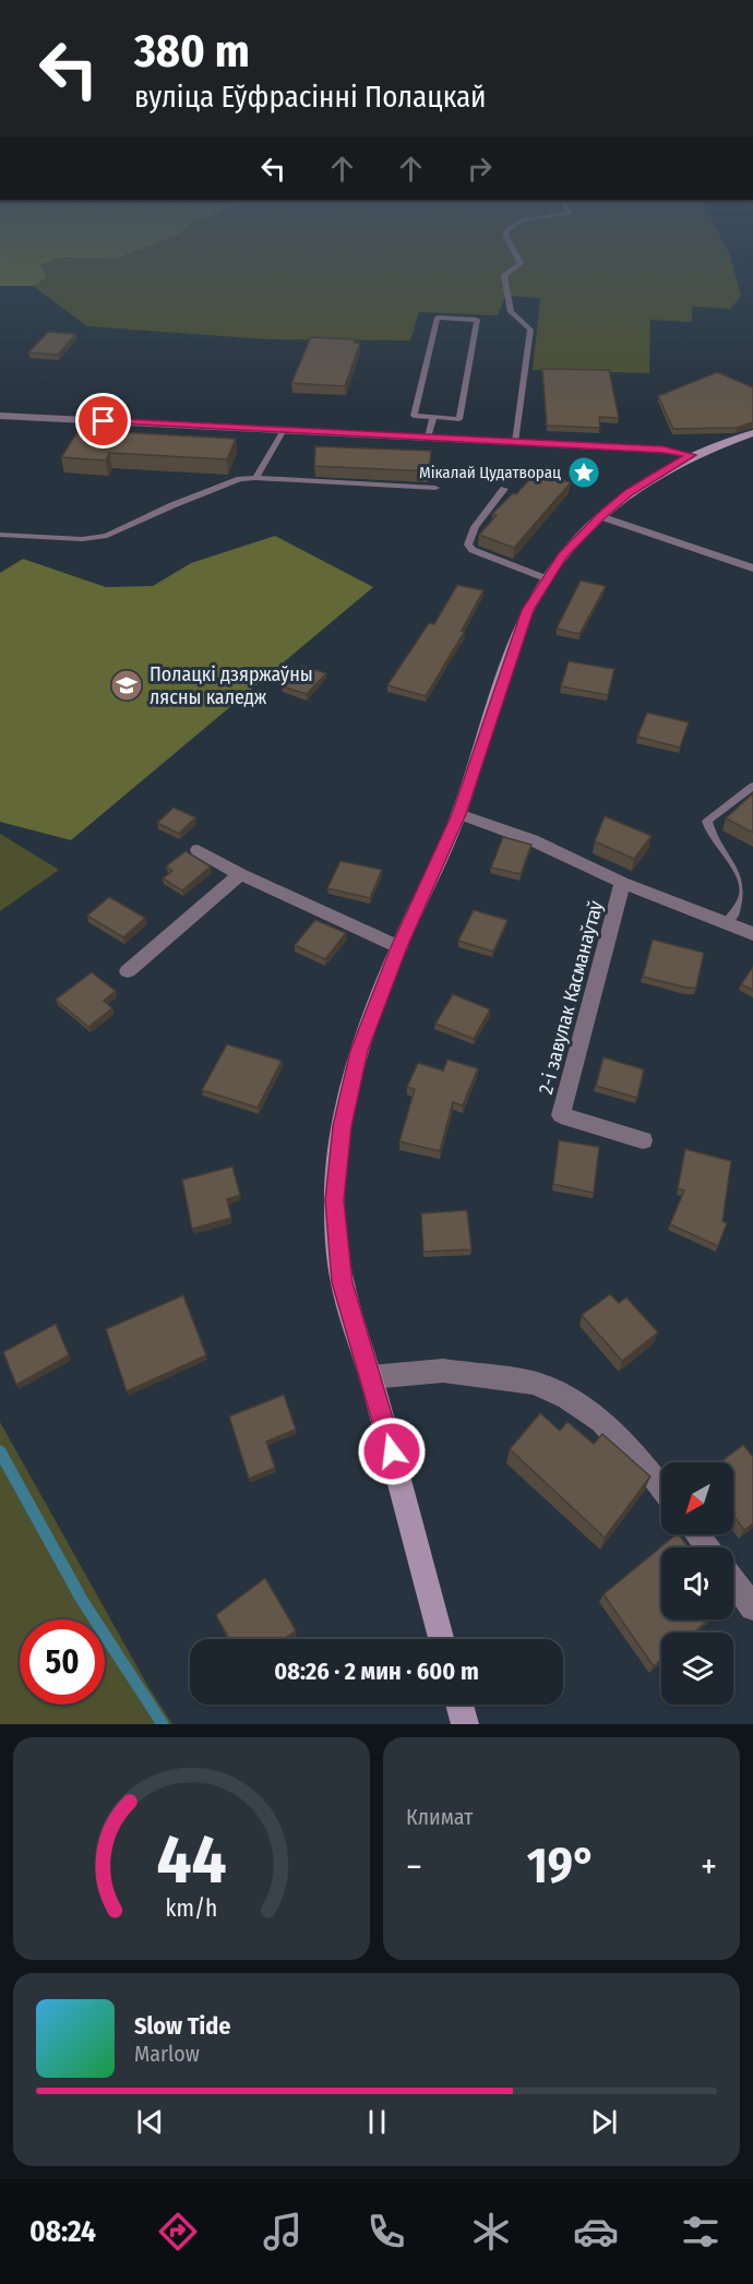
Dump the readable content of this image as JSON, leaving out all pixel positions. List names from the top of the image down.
{
  "streets": {
    "street": ["2-і завулак Касманаўтаў"]
  },
  "places": {
    "place": ["Мікалай Цудатворац"],
    "school or university": ["Полацкі дзяржаўны лясны каледж"]
  },
  "north": "bottom left",
  "page": {
    "turn": ["380 m", "вуліца Еўфрасінні Полацкай"],
    "limit": "50",
    "trip": "08:26 · 2 мин · 600 m",
    "tile": "Климат",
    "heat": ["−", "19°", "+"],
    "song": ["Slow Tide", "Marlow"],
    "tabs": "08:24",
    "gauge": ["44", "km/h"]
  }
}
